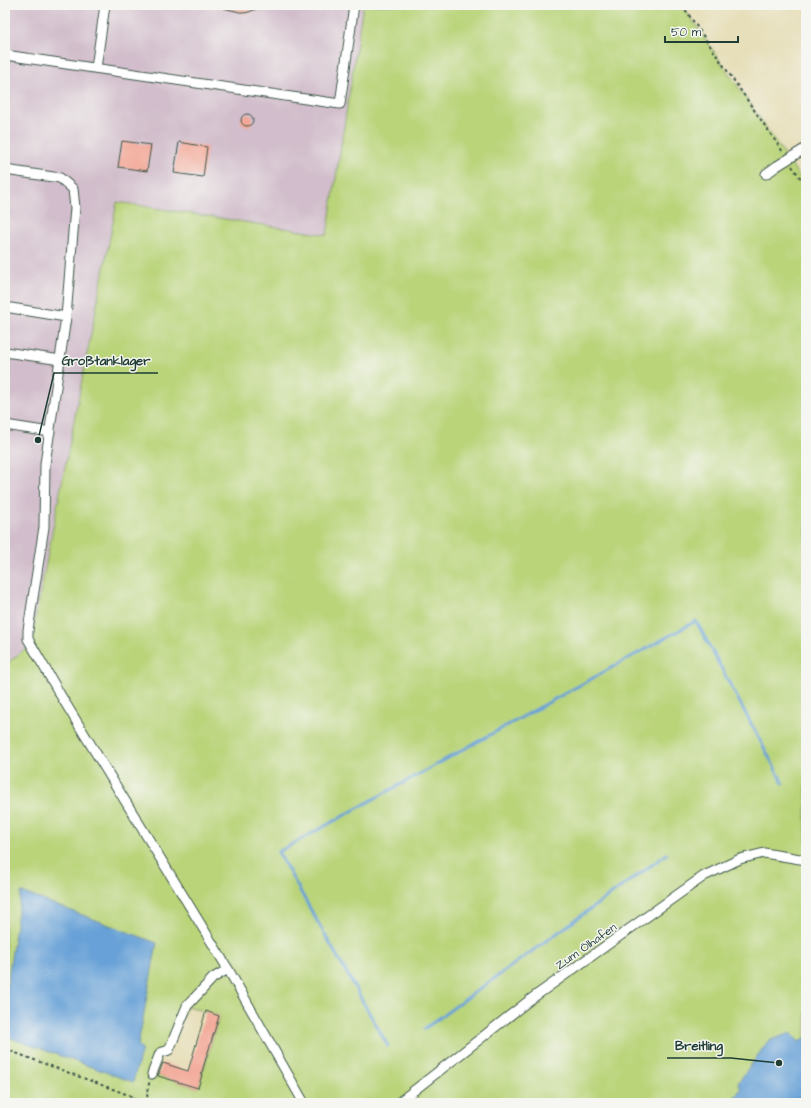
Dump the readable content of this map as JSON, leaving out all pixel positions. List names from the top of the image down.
{
  "streets": {
    "street": ["Zum Ölhafen"]
  },
  "places": ["Großtanklager", "Breitling"],
  "scale_bar": "50 m"
}
